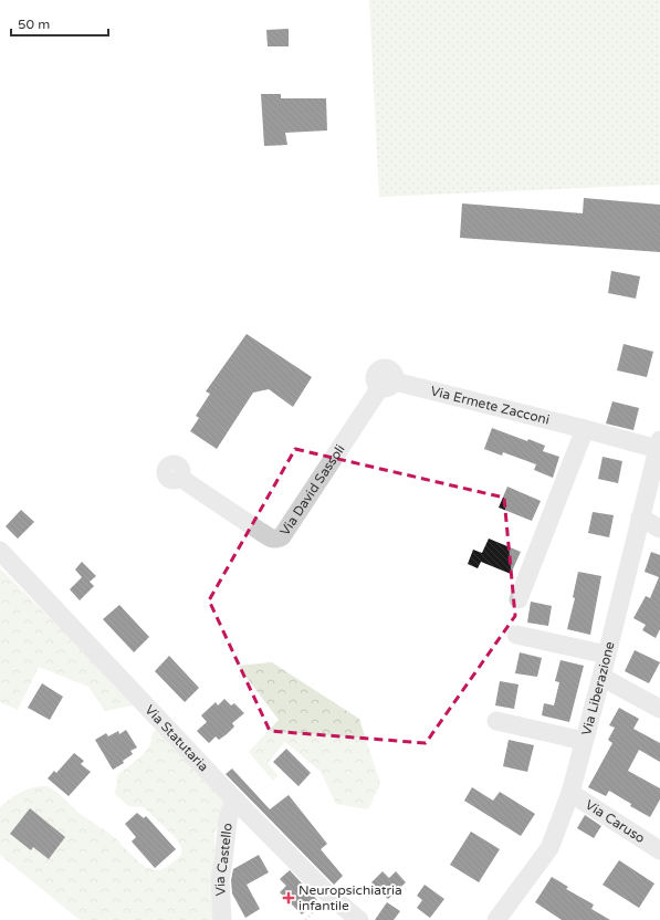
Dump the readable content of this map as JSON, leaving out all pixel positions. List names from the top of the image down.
{
  "streets": {
    "street": [
      "Via Ermete Zacconi",
      "Via David Sassoli",
      "Via Liberazione",
      "Via Statutaria",
      "Via Caruso",
      "Via Castello"
    ]
  },
  "crossings": [
    ["Via Ermete Zacconi", "Via David Sassoli"],
    ["Via Ermete Zacconi", "Via Liberazione"],
    ["Via Liberazione", "Via Caruso"],
    ["Via Statutaria", "Via Castello"]
  ],
  "places": {
    "health": ["Neuropsichiatria infantile"]
  },
  "scale_bar": "50 m"
}
